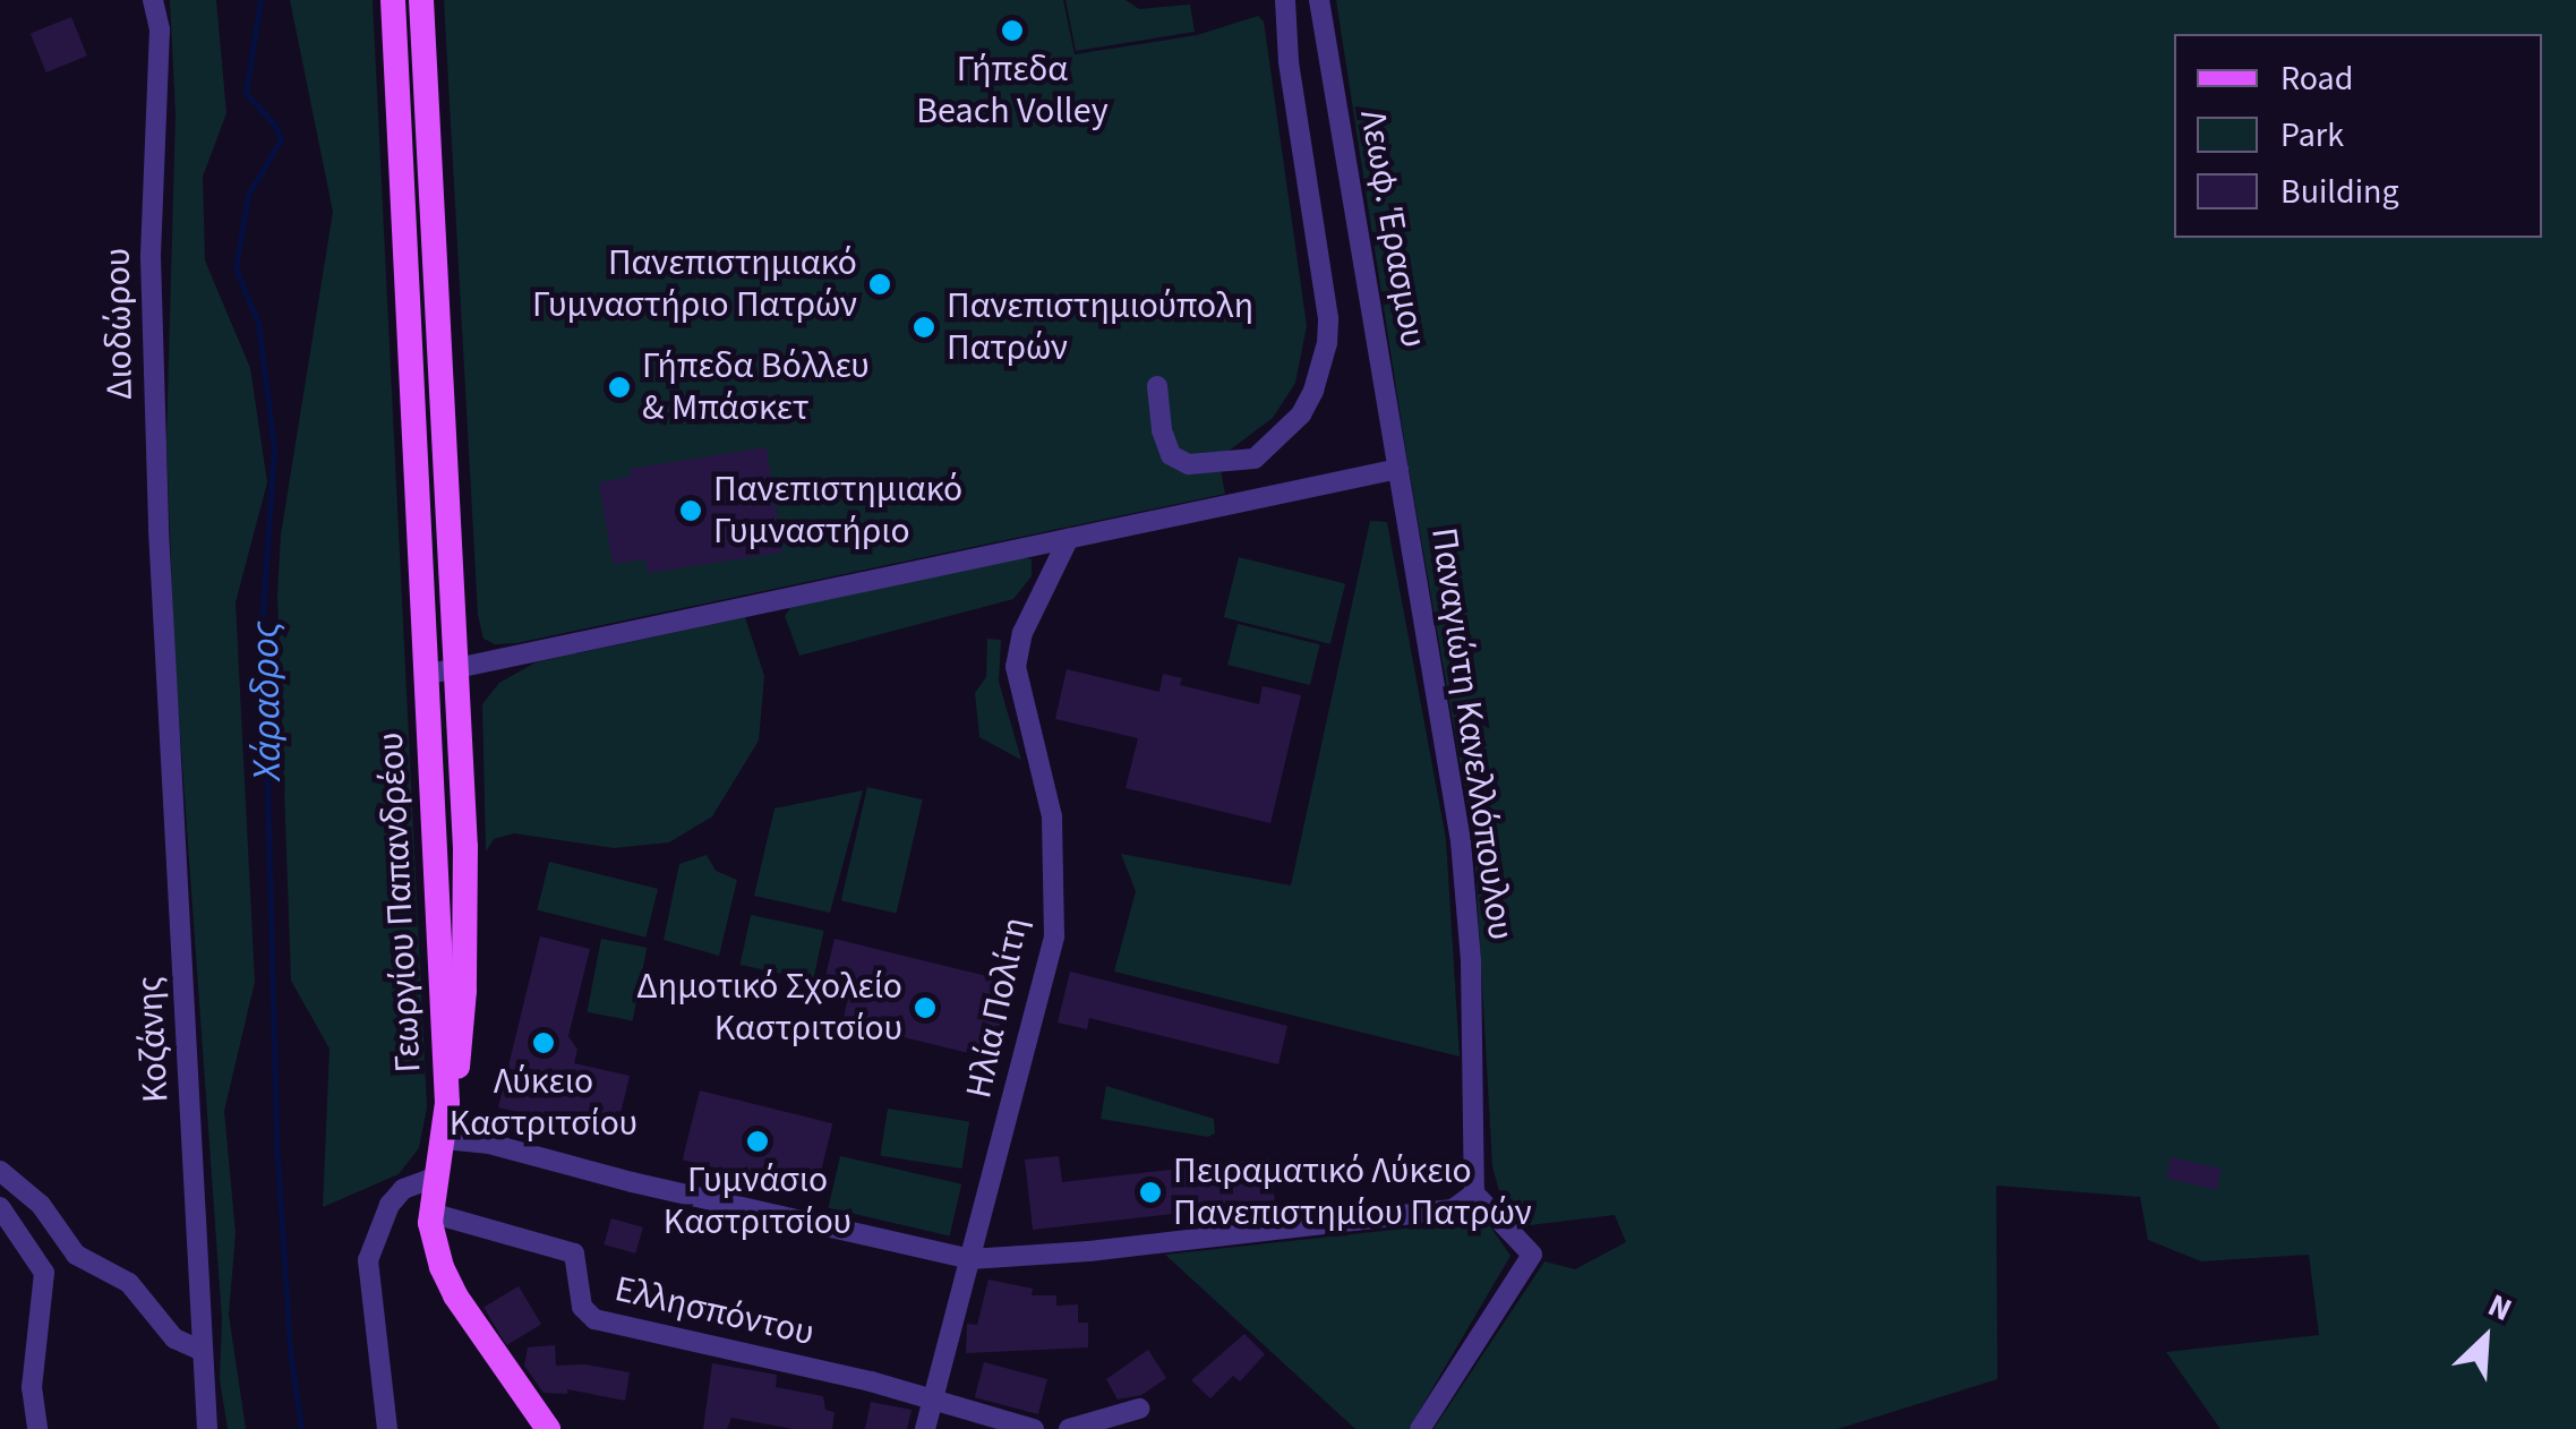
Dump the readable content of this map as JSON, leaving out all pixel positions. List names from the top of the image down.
{
  "streets": {
    "main road": ["Γεωργίου Παπανδρέου"],
    "street": [
      "Λεωφ. Έρασμου",
      "Διοδώρου",
      "Παναγιώτη Κανελλόπουλου",
      "Ηλία Πολίτη",
      "Κοζάνης",
      "Ελλησπόντου"
    ]
  },
  "crossings": [
    ["Λεωφ. Έρασμου", "Παναγιώτη Κανελλόπουλου"],
    ["Διοδώρου", "Κοζάνης"],
    ["Ηλία Πολίτη", "Ελλησπόντου"]
  ],
  "water": ["Χάραδρος"],
  "places": [
    "Γήπεδα Beach Volley",
    "Πανεπιστημιακό Γυμναστήριο Πατρών",
    "Πανεπιστημιούπολη Πατρών",
    "Γήπεδα Βόλλευ & Μπάσκετ",
    "Πανεπιστημιακό Γυμναστήριο",
    "Δημοτικό Σχολείο Καστριτσίου",
    "Λύκειο Καστριτσίου",
    "Γυμνάσιο Καστριτσίου",
    "Πειραματικό Λύκειο Πανεπιστημίου Πατρών"
  ],
  "legend": ["Road", "Park", "Building"],
  "north": "top right"
}
